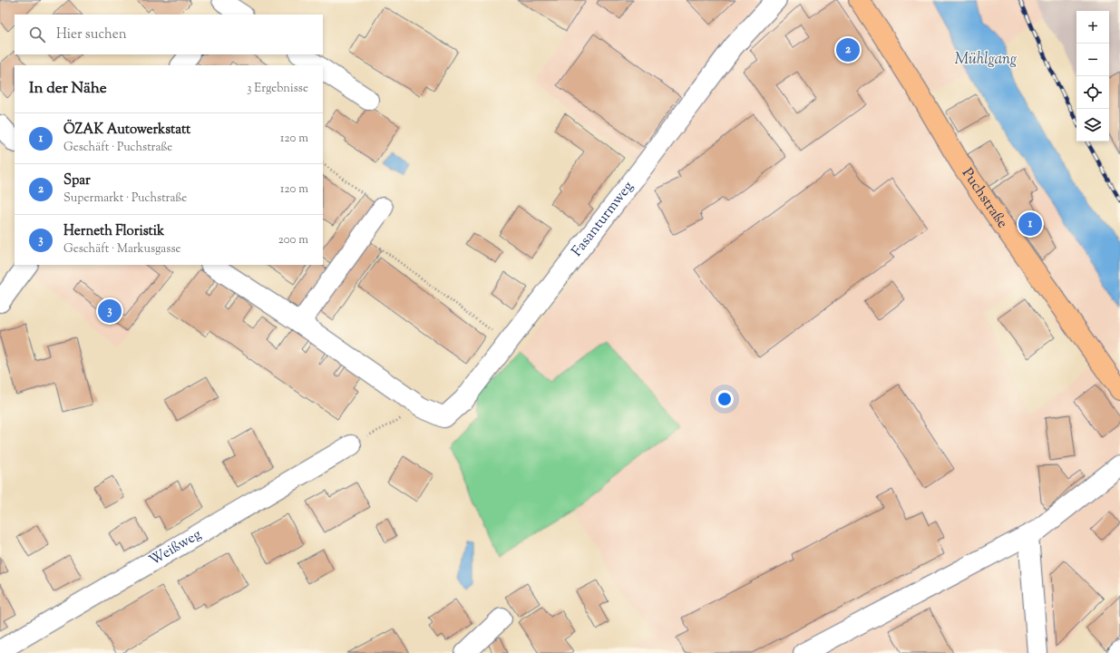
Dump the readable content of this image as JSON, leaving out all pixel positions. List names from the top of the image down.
{
  "streets": {
    "main road": ["Puchstraße"],
    "street": ["Fasanturmweg", "Weißweg"]
  },
  "water": ["Mühlgang"],
  "page": {
    "map_buttons": ["+", "−"],
    "search": "Hier suchen",
    "pins": ["2", "1", "3"],
    "heading": ["In der Nähe", "3 Ergebnisse"],
    "list": [
      {
        "mark": "1",
        "name": "ÖZAK Autowerkstatt",
        "note": "Geschäft · Puchstraße",
        "value": "120 m"
      },
      {
        "mark": "2",
        "name": "Spar",
        "note": "Supermarkt · Puchstraße",
        "value": "120 m"
      },
      {
        "mark": "3",
        "name": "Herneth Floristik",
        "note": "Geschäft · Markusgasse",
        "value": "200 m"
      }
    ]
  }
}
